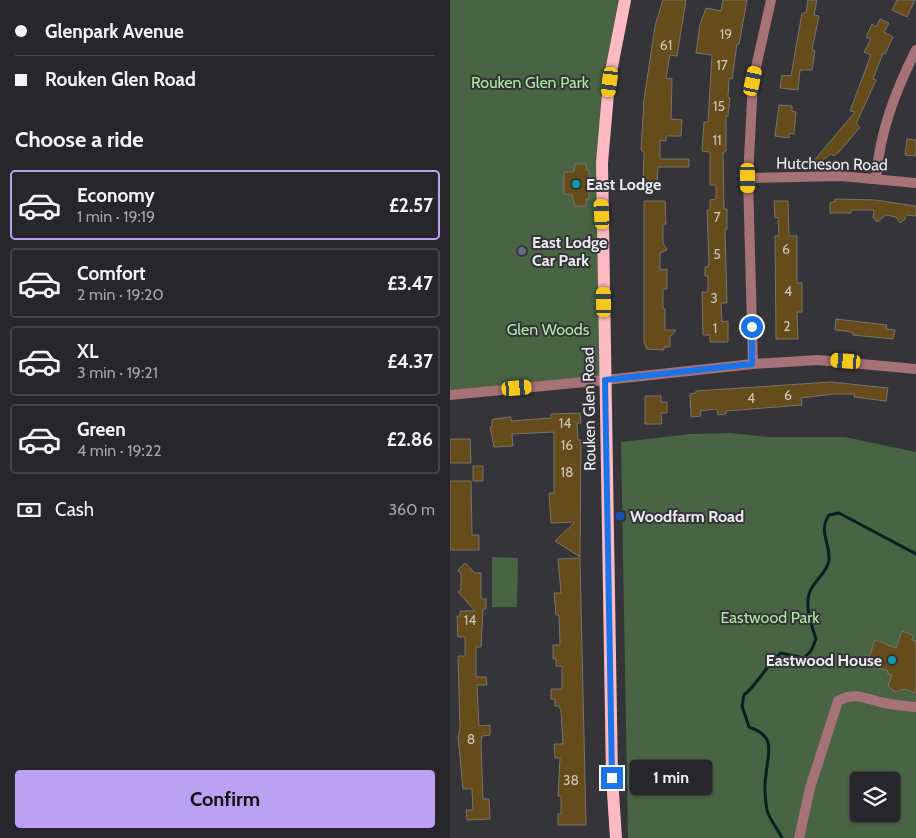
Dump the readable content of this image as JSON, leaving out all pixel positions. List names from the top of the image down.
{
  "streets": {
    "main road": ["Rouken Glen Road"],
    "street": ["Hutcheson Road"]
  },
  "parks": ["Rouken Glen Park", "Glen Woods", "Eastwood Park"],
  "places": {
    "other": ["East Lodge", "East Lodge Car Park", "Eastwood House"],
    "transit": ["Woodfarm Road"]
  },
  "house_numbers": [
    "19",
    "61",
    "17",
    "15",
    "11",
    "7",
    "6",
    "5",
    "4",
    "3",
    "2",
    "1",
    "6",
    "4",
    "14",
    "16",
    "18",
    "14",
    "8",
    "38"
  ],
  "page": {
    "banner": ["Glenpark Avenue", "Rouken Glen Road"],
    "heading": "Choose a ride",
    "list": [
      {
        "name": "Economy",
        "note": "1 min · 19:19",
        "value": "£2.57"
      },
      {
        "name": "Comfort",
        "note": "2 min · 19:20",
        "value": "£3.47"
      },
      {
        "name": "XL",
        "note": "3 min · 19:21",
        "value": "£4.37"
      },
      {
        "name": "Green",
        "note": "4 min · 19:22",
        "value": "£2.86"
      }
    ],
    "pay": ["Cash", "360 m"],
    "buttons": "Confirm",
    "bubble": "1 min"
  }
}
